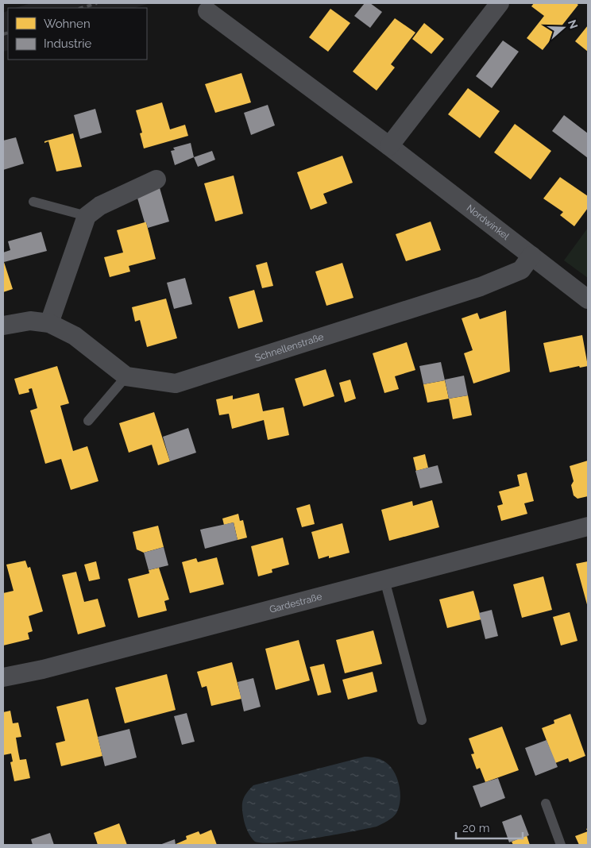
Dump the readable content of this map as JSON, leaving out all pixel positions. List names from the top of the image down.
{
  "streets": {
    "street": ["Nordwinkel", "Schnellenstraße", "Gardestraße"]
  },
  "crossings": [
    ["Nordwinkel", "Schnellenstraße"]
  ],
  "legend": ["Wohnen", "Industrie"],
  "scale_bar": "20 m",
  "north": "right"
}
